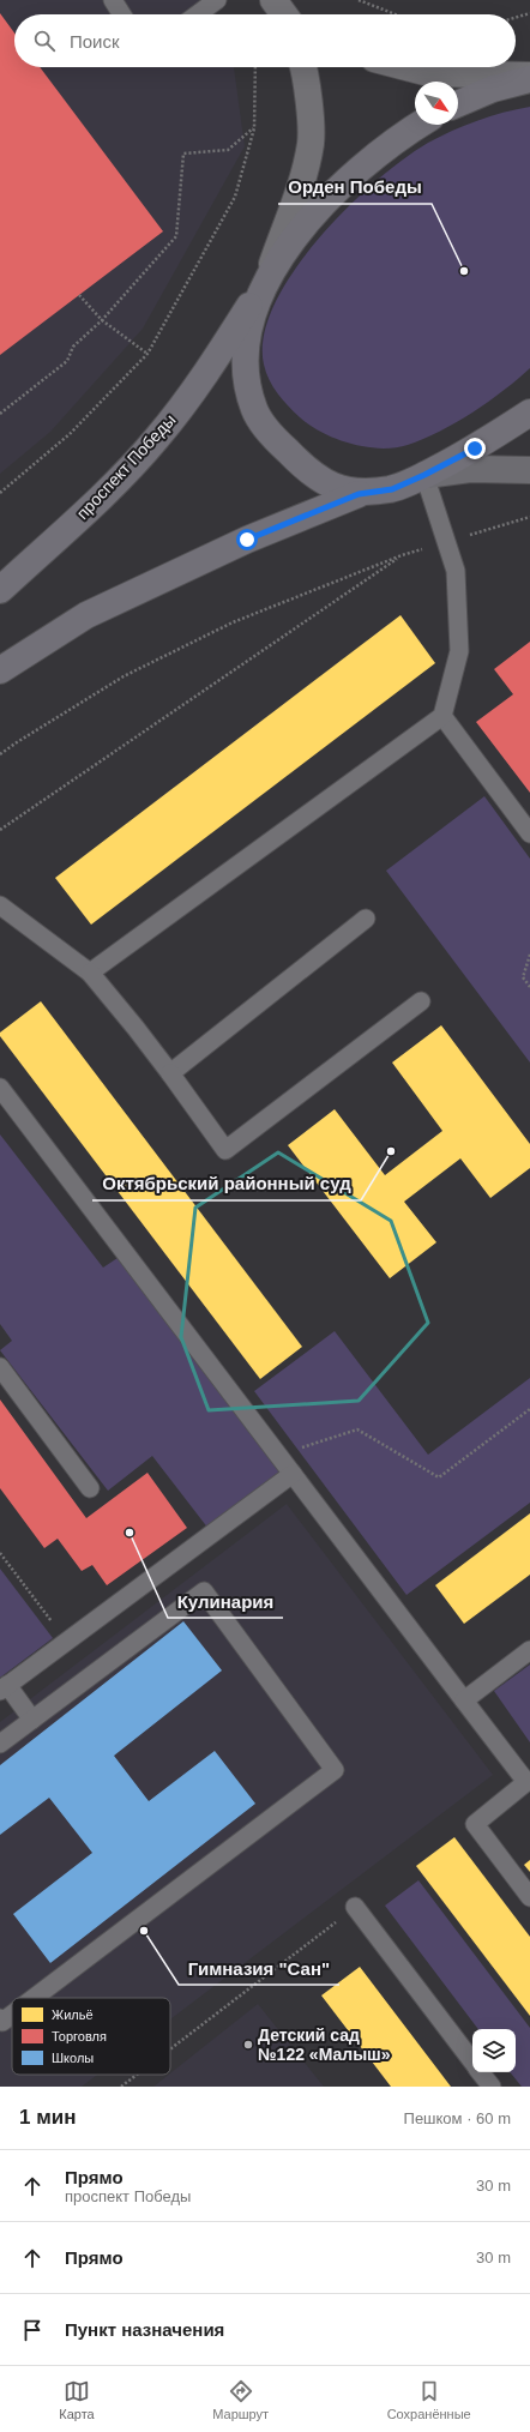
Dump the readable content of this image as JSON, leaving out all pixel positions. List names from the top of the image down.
{
  "streets": {
    "main road": ["проспект Победы"]
  },
  "places": [
    "Орден Победы",
    "Октябрьский районный суд",
    "Кулинария",
    "Гимназия \"Сан\"",
    "Детский сад №122 «Малыш»"
  ],
  "legend": ["Жильё", "Торговля", "Школы"],
  "north": "bottom right",
  "page": {
    "search": "Поиск",
    "heading": ["1 мин", "Пешком · 60 m"],
    "list": [
      ["Прямо", "проспект Победы", "30 m"],
      ["Прямо", "30 m"],
      "Пункт назначения"
    ],
    "nav": ["Карта", "Маршрут", "Сохранённые"]
  }
}
